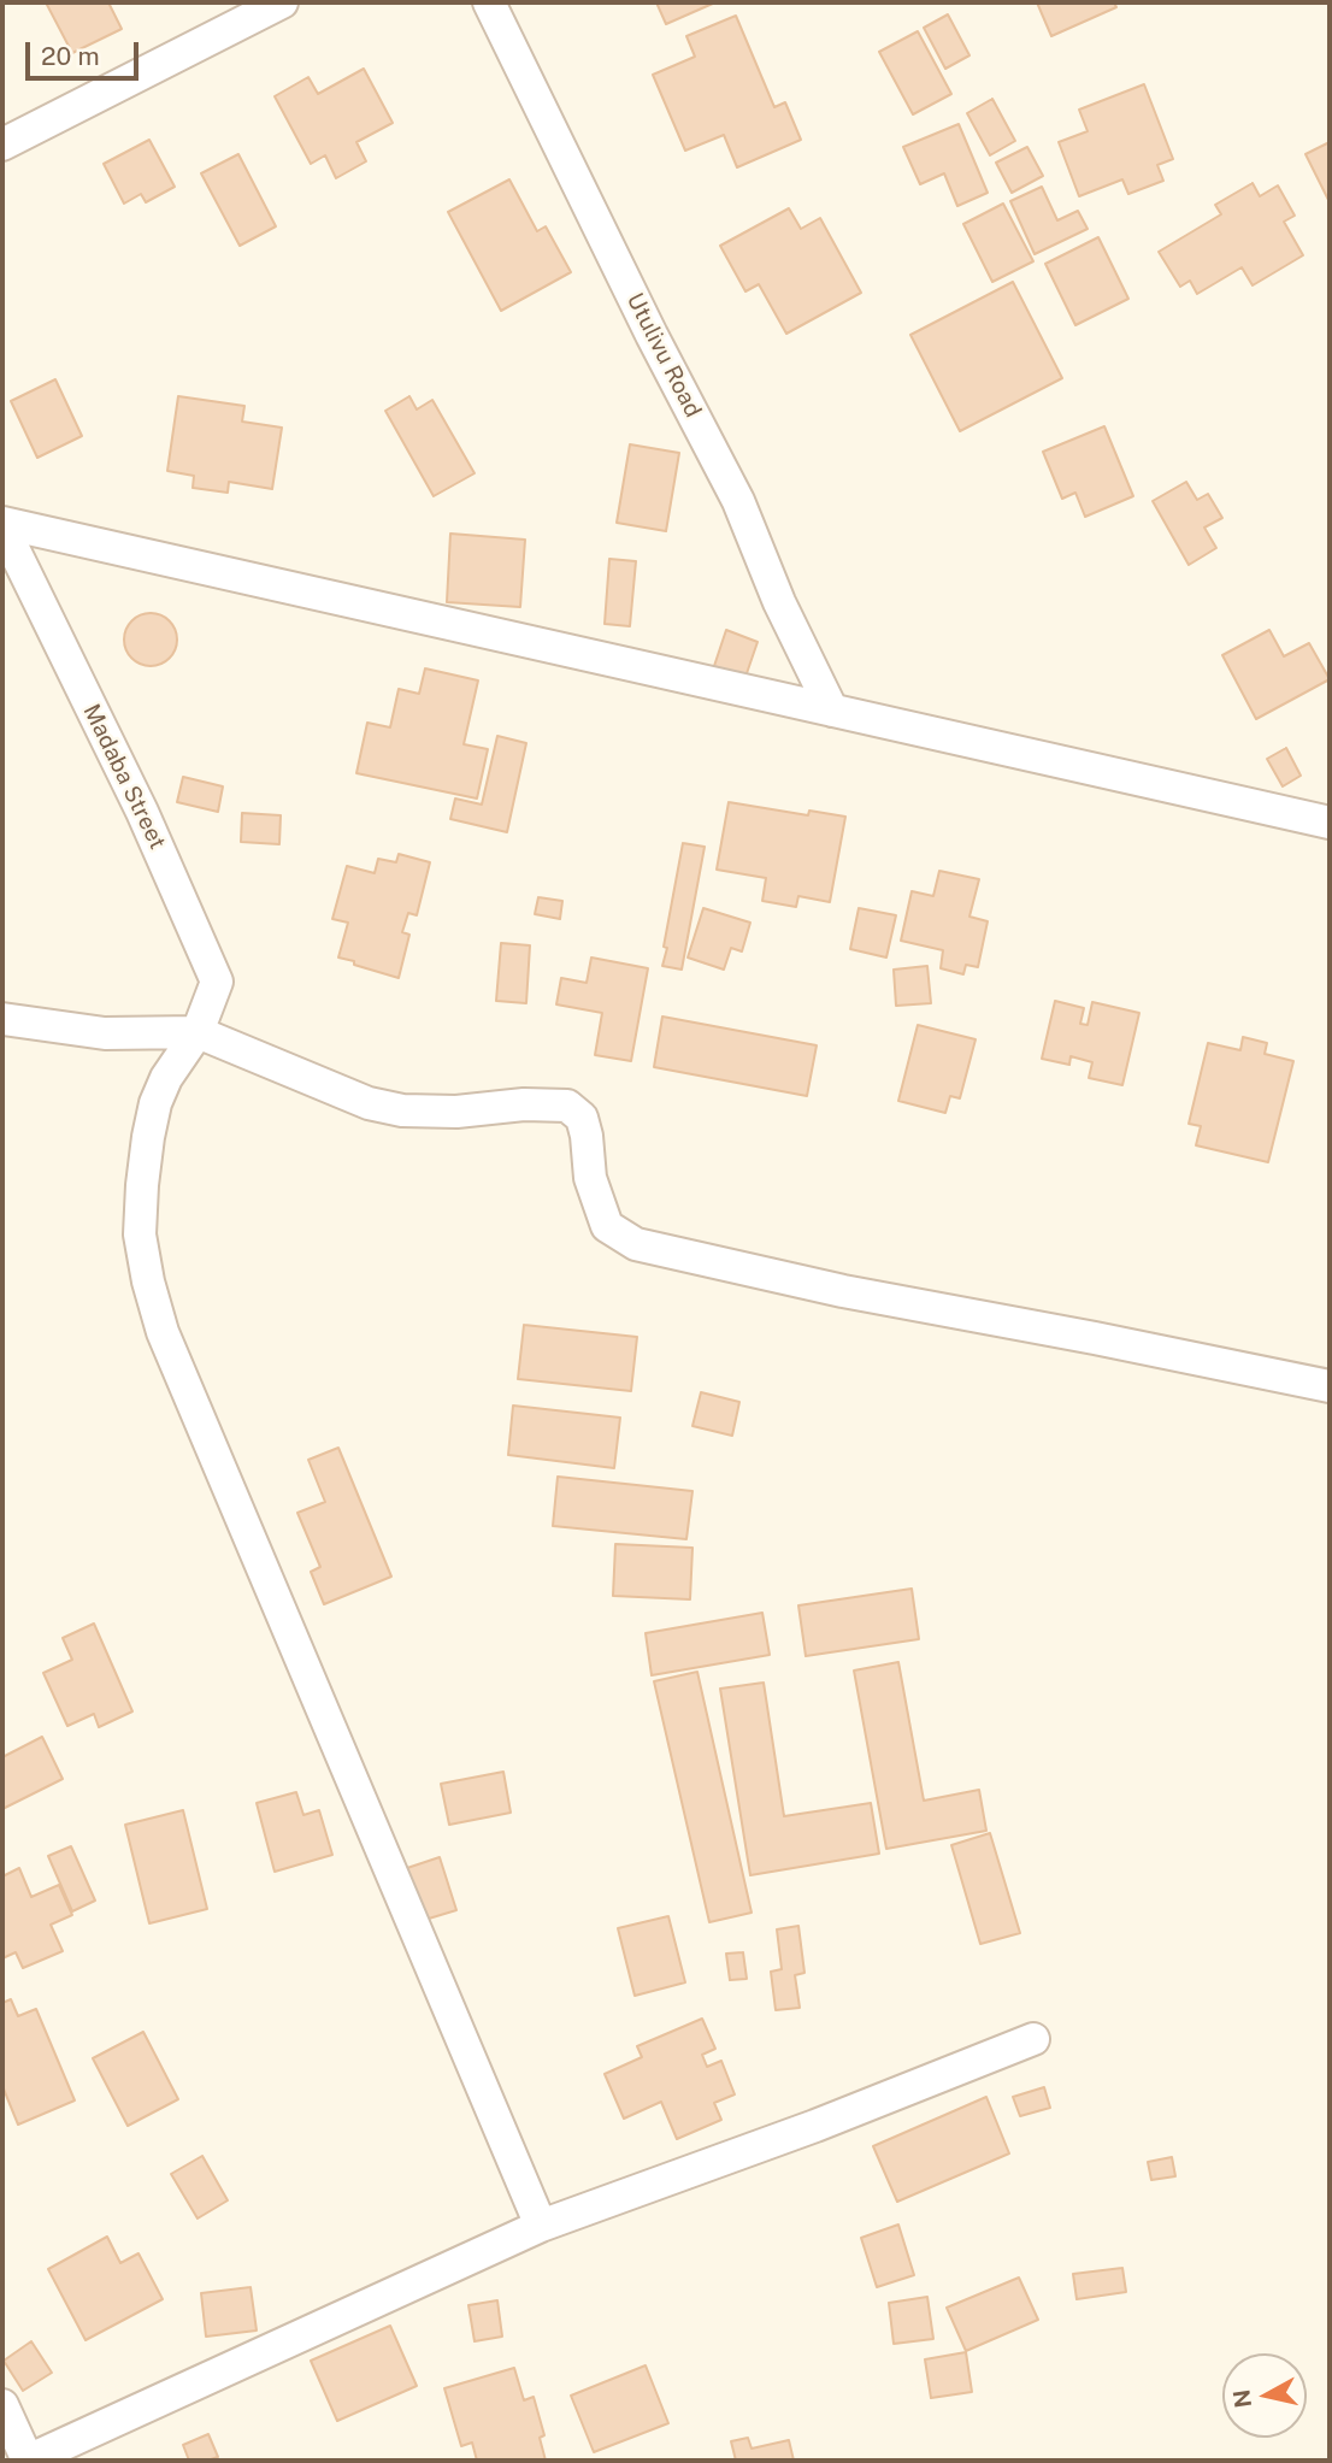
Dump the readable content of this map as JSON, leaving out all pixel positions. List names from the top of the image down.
{
  "streets": {
    "street": ["Utulivu Road", "Madaba Street"]
  },
  "scale_bar": "20 m",
  "north": "left"
}
